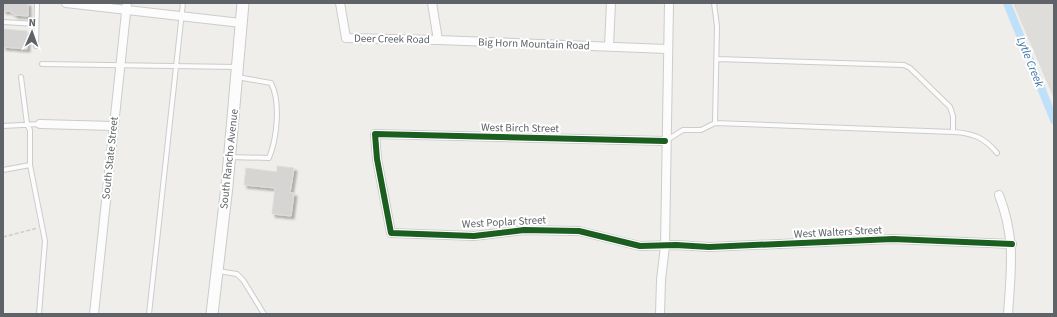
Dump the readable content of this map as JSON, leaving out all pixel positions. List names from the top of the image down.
{
  "streets": {
    "street": [
      "Deer Creek Road",
      "Big Horn Mountain Road",
      "West Birch Street",
      "South State Street",
      "South Rancho Avenue",
      "West Poplar Street",
      "West Walters Street"
    ]
  },
  "crossings": [
    ["Deer Creek Road", "Big Horn Mountain Road"],
    ["West Birch Street", "West Poplar Street"],
    ["West Poplar Street", "West Walters Street"]
  ],
  "water": ["Lytle Creek"],
  "north": "top"
}
